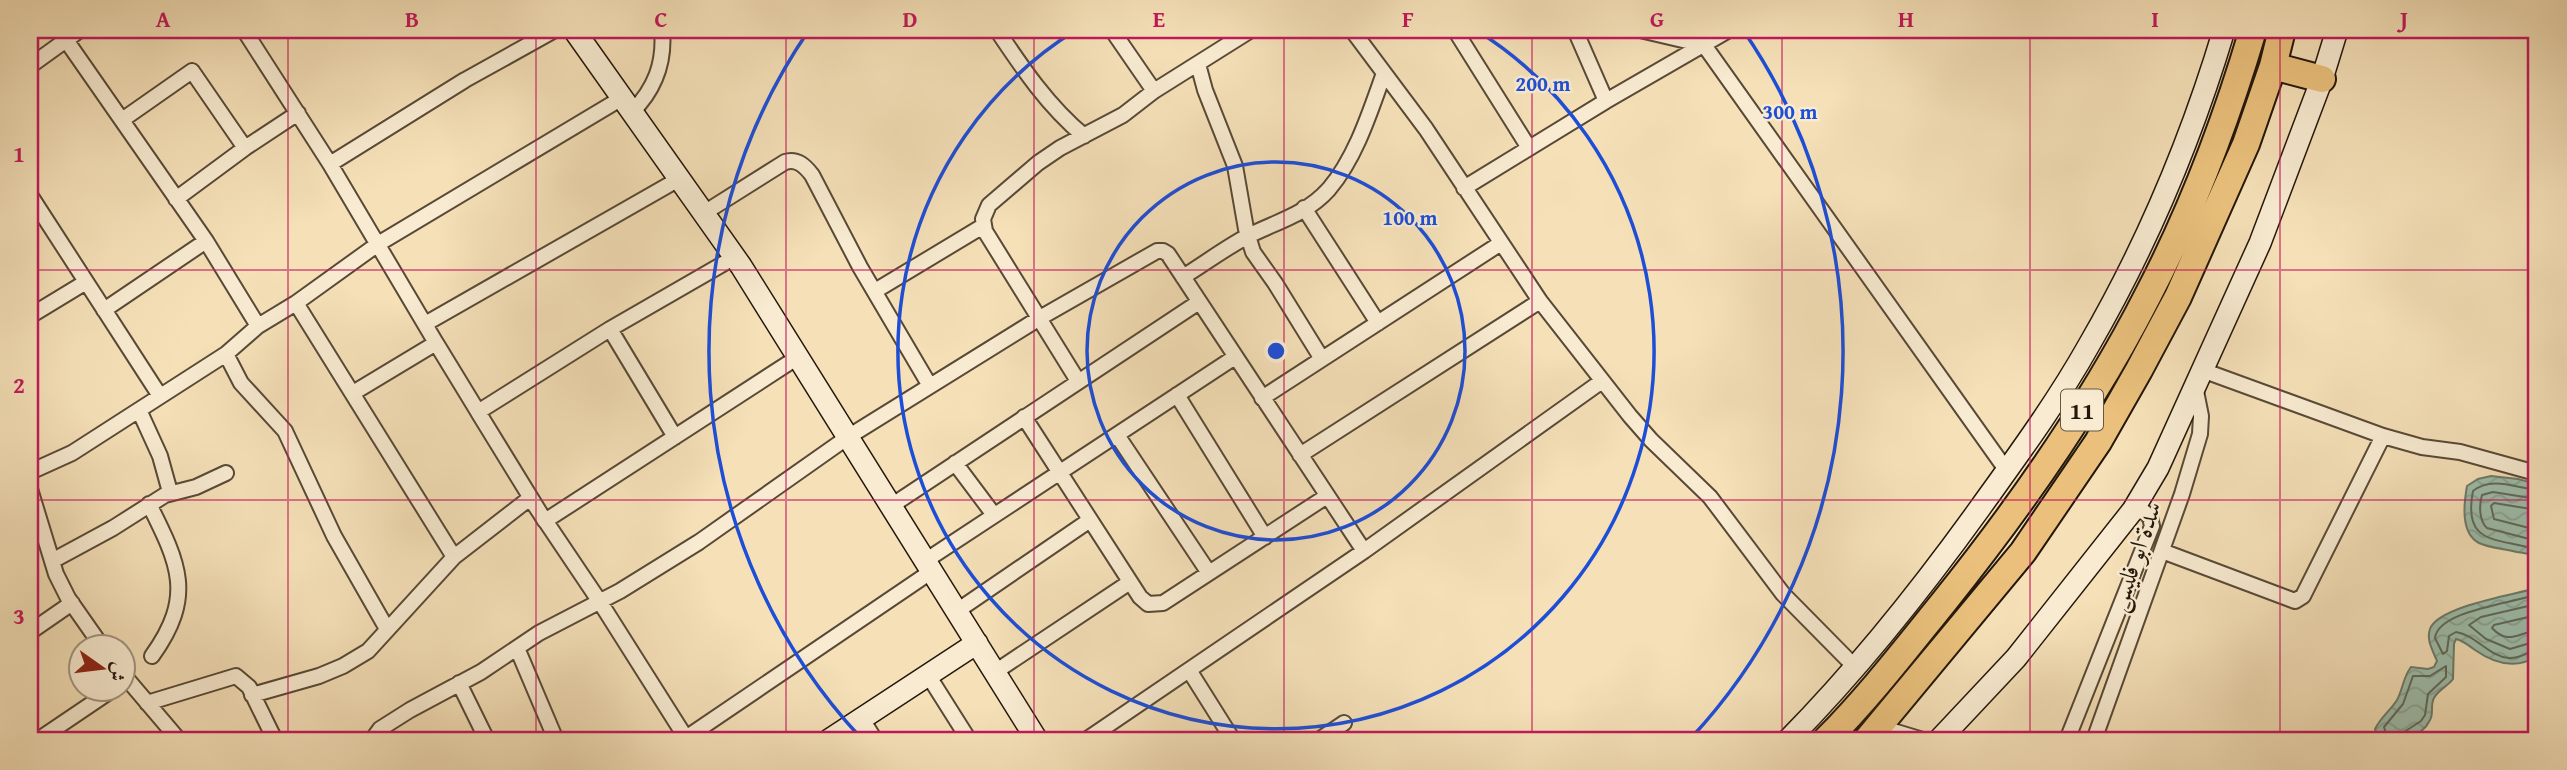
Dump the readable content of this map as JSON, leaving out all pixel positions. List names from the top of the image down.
{
  "streets": {
    "highway": ["11"],
    "street": ["سدة ابو فليس"]
  },
  "north": "right",
  "grid": {
    "columns": [
      "A",
      "B",
      "C",
      "D",
      "E",
      "F",
      "G",
      "H",
      "I",
      "J"
    ],
    "rows": ["1", "2", "3"]
  },
  "rings": ["200 m", "300 m", "100 m"]
}
